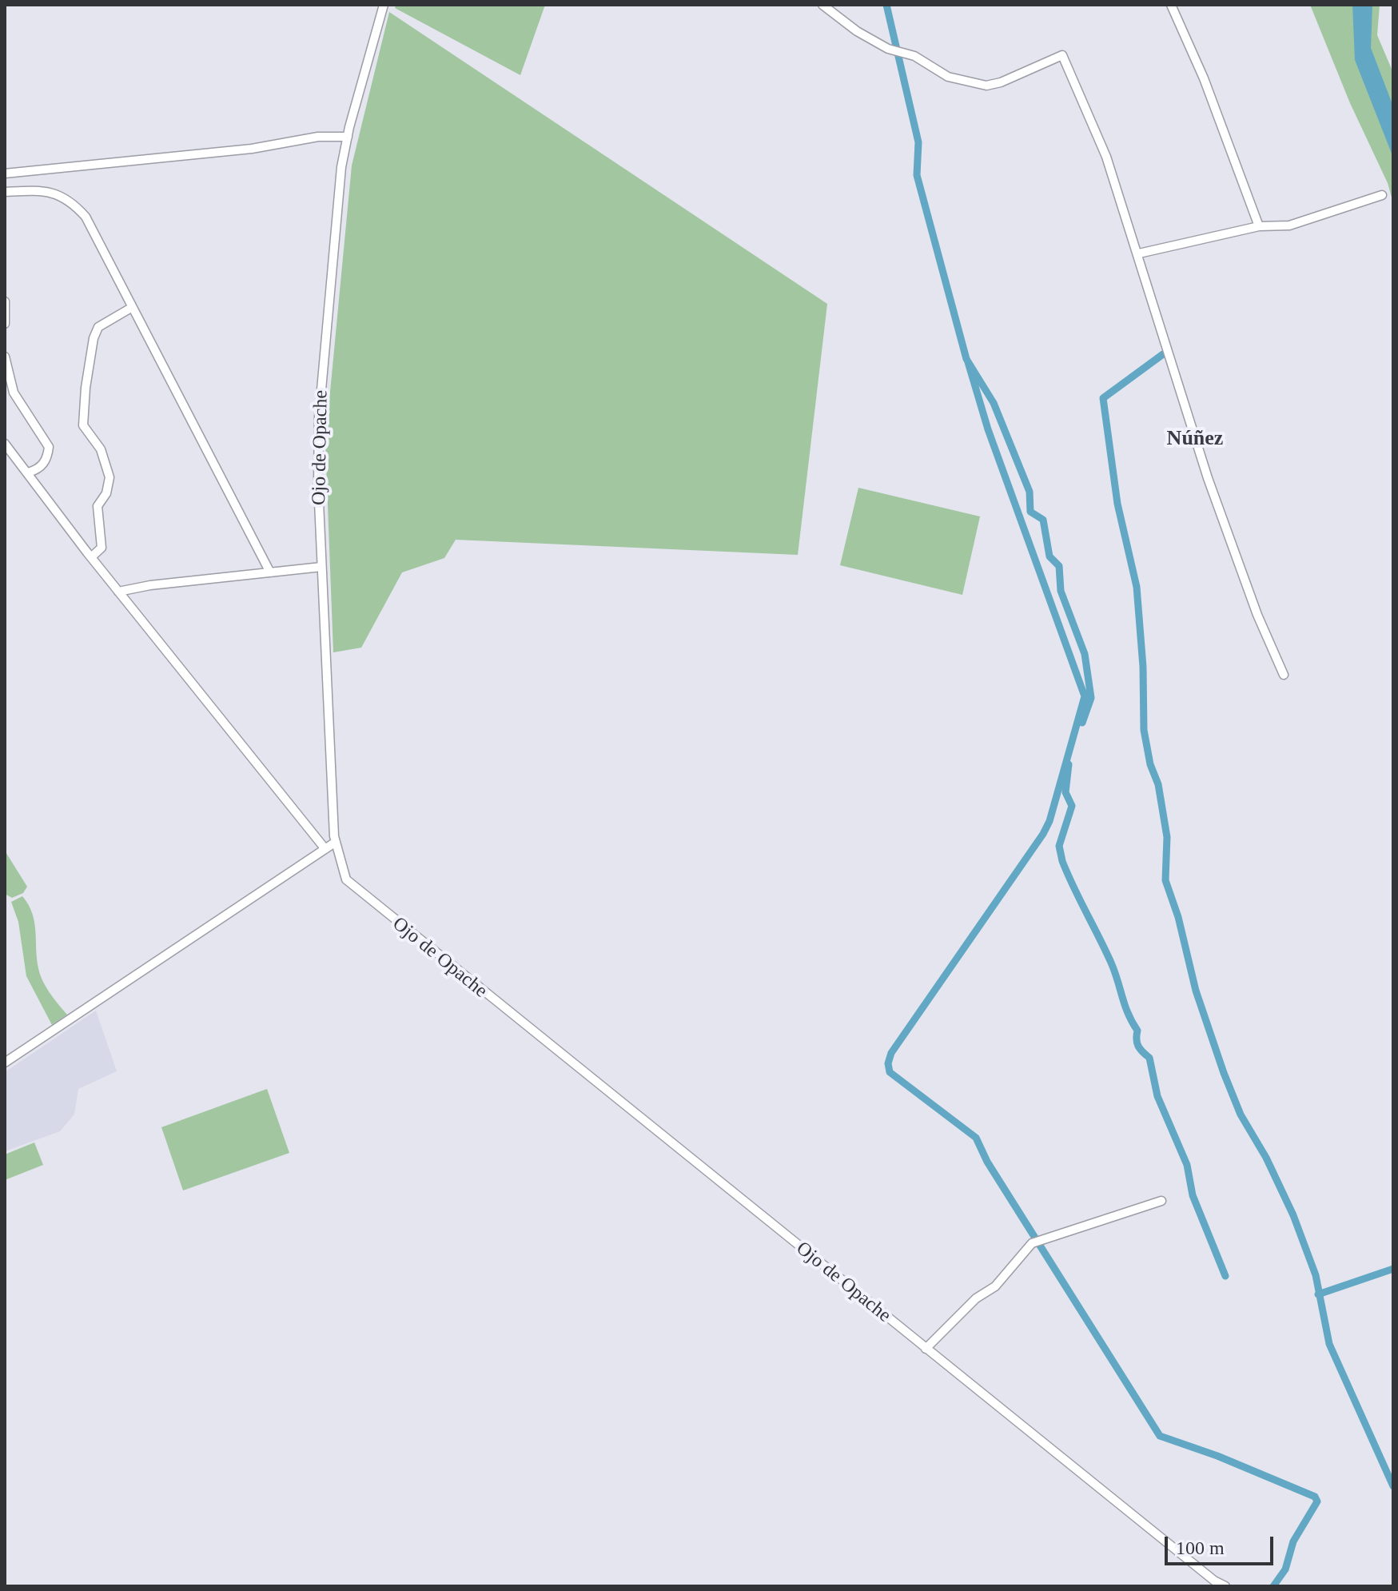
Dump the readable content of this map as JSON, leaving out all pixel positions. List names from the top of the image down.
{
  "streets": {
    "street": ["Ojo de Opache"]
  },
  "districts": ["Núñez"],
  "scale_bar": "100 m"
}
